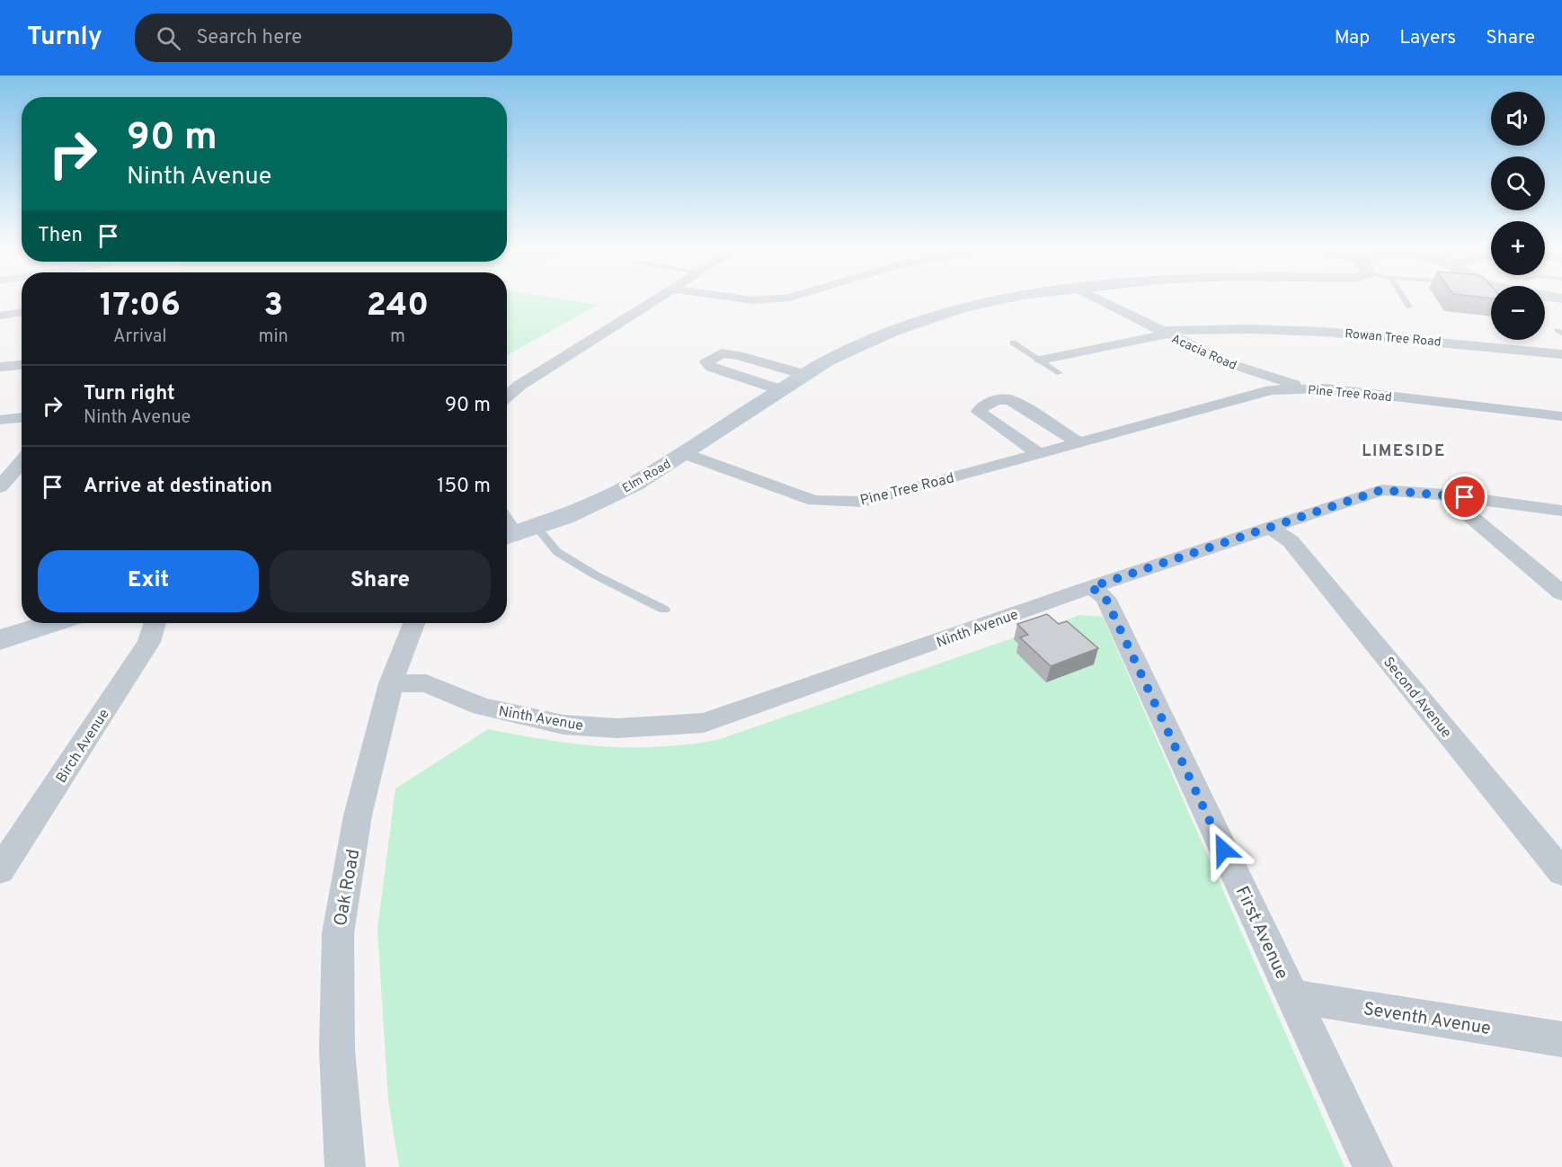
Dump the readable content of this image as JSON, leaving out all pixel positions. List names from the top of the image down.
{
  "streets": {
    "street": [
      "Rowan Tree Road",
      "Acacia Road",
      "Pine Tree Road",
      "Elm Road",
      "Ninth Avenue",
      "Second Avenue",
      "Birch Avenue",
      "Oak Road",
      "First Avenue",
      "Seventh Avenue"
    ]
  },
  "crossings": [
    ["Rowan Tree Road", "Acacia Road"],
    ["Acacia Road", "Pine Tree Road"],
    ["Pine Tree Road", "Elm Road"],
    ["Ninth Avenue", "Second Avenue"],
    ["Ninth Avenue", "Oak Road"],
    ["Ninth Avenue", "First Avenue"],
    ["First Avenue", "Seventh Avenue"]
  ],
  "districts": ["LIMESIDE"],
  "page": {
    "header": "Turnly",
    "search": "Search here",
    "nav": ["Map", "Layers", "Share"],
    "map_buttons": ["+", "−"],
    "turn": ["90 m", "Ninth Avenue"],
    "then": "Then",
    "eta": [
      "17:06",
      "Arrival",
      "3",
      "min",
      "240",
      "m"
    ],
    "list": [
      {
        "name": "Turn right",
        "note": "Ninth Avenue",
        "value": "90 m"
      },
      {
        "name": "Arrive at destination",
        "value": "150 m"
      }
    ],
    "buttons": ["Exit", "Share"]
  }
}
